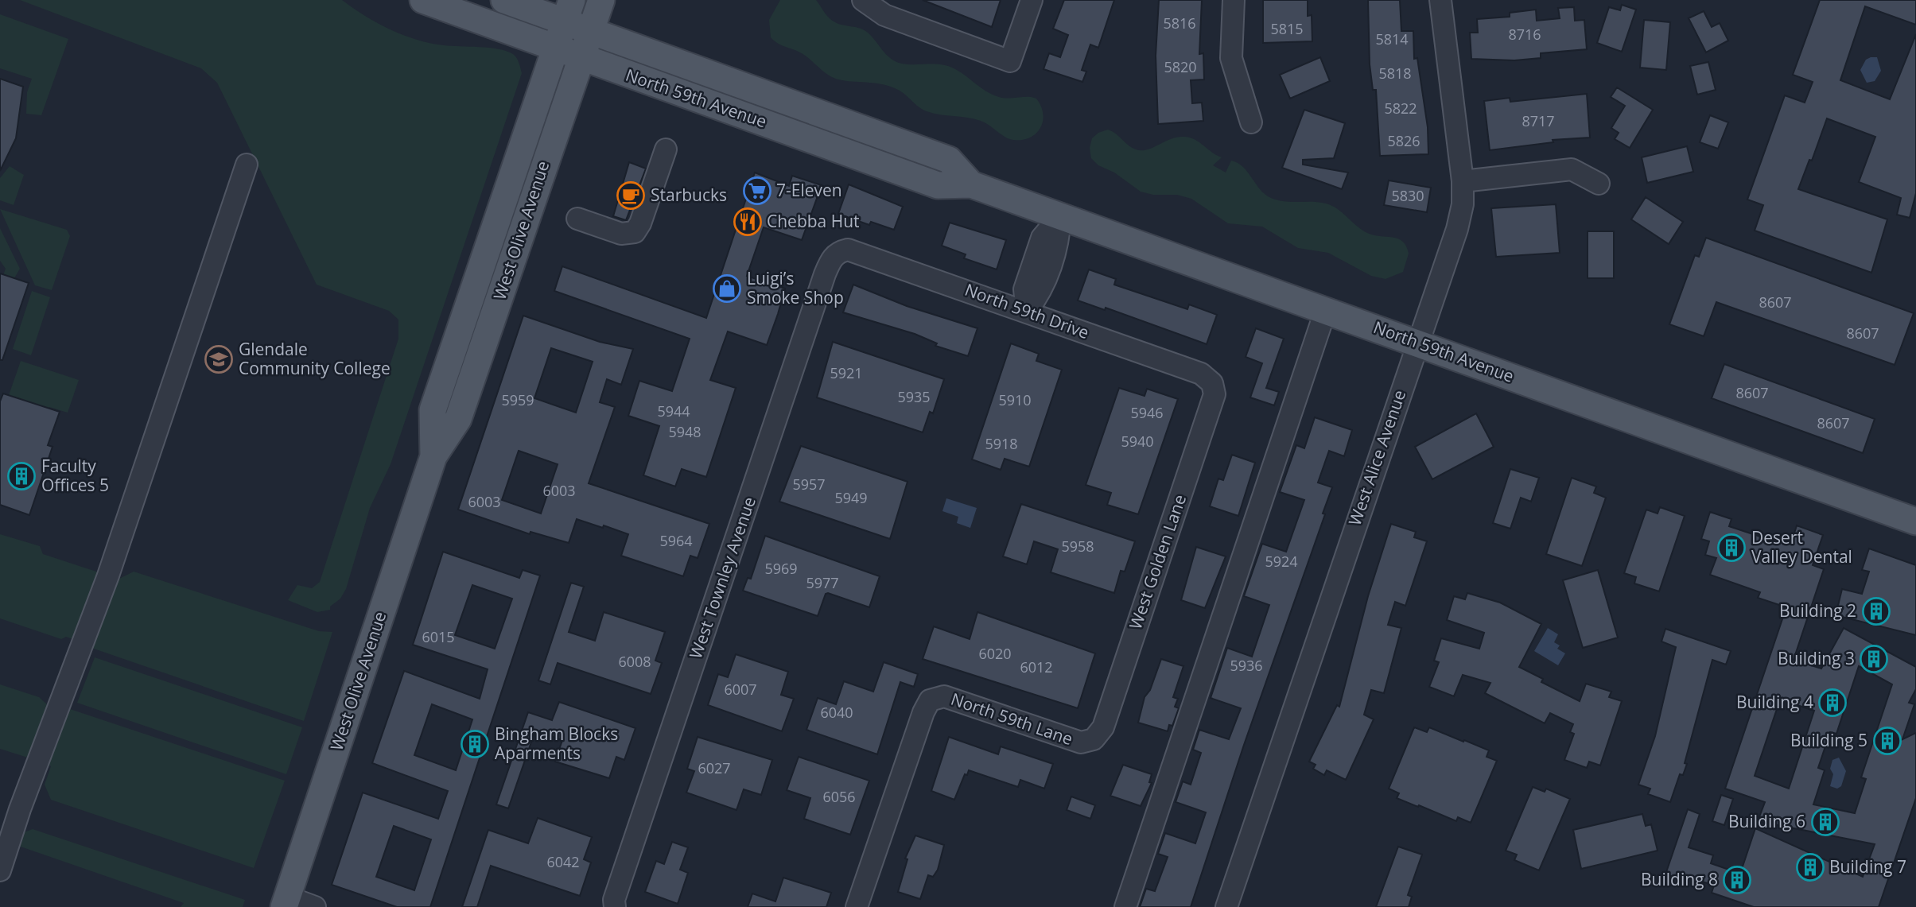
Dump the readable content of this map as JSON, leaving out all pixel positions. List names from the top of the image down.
{
  "streets": {
    "main road": ["North 59th Avenue", "West Olive Avenue"],
    "street": [
      "North 59th Drive",
      "West Alice Avenue",
      "West Golden Lane",
      "West Townley Avenue",
      "North 59th Lane"
    ]
  },
  "crossings": [
    ["North 59th Avenue", "West Olive Avenue"],
    ["North 59th Avenue", "West Alice Avenue"],
    ["North 59th Drive", "West Golden Lane"],
    ["North 59th Drive", "West Townley Avenue"],
    ["West Golden Lane", "North 59th Lane"]
  ],
  "places": {
    "supermarket": ["7-Eleven"],
    "cafe": ["Starbucks"],
    "restaurant": ["Chebba Hut"],
    "shop": ["Luigi’s Smoke Shop"],
    "school or university": ["Glendale Community College"],
    "building": [
      "Faculty Offices 5",
      "Desert Valley Dental",
      "Building 2",
      "Building 3",
      "Building 4",
      "Building 5",
      "Bingham Blocks Aparments",
      "Building 6",
      "Building 7",
      "Building 8"
    ]
  },
  "house_numbers": [
    "5816",
    "5815",
    "8716",
    "5814",
    "5820",
    "5818",
    "5822",
    "8717",
    "5826",
    "5830",
    "8607",
    "8607",
    "5921",
    "8607",
    "5935",
    "5959",
    "5910",
    "5944",
    "5946",
    "8607",
    "5948",
    "5940",
    "5918",
    "5957",
    "6003",
    "5949",
    "6003",
    "5964",
    "5958",
    "5924",
    "5969",
    "5977",
    "6015",
    "6020",
    "6008",
    "5936",
    "6012",
    "6007",
    "6040",
    "6027",
    "6056",
    "6042"
  ]
}
